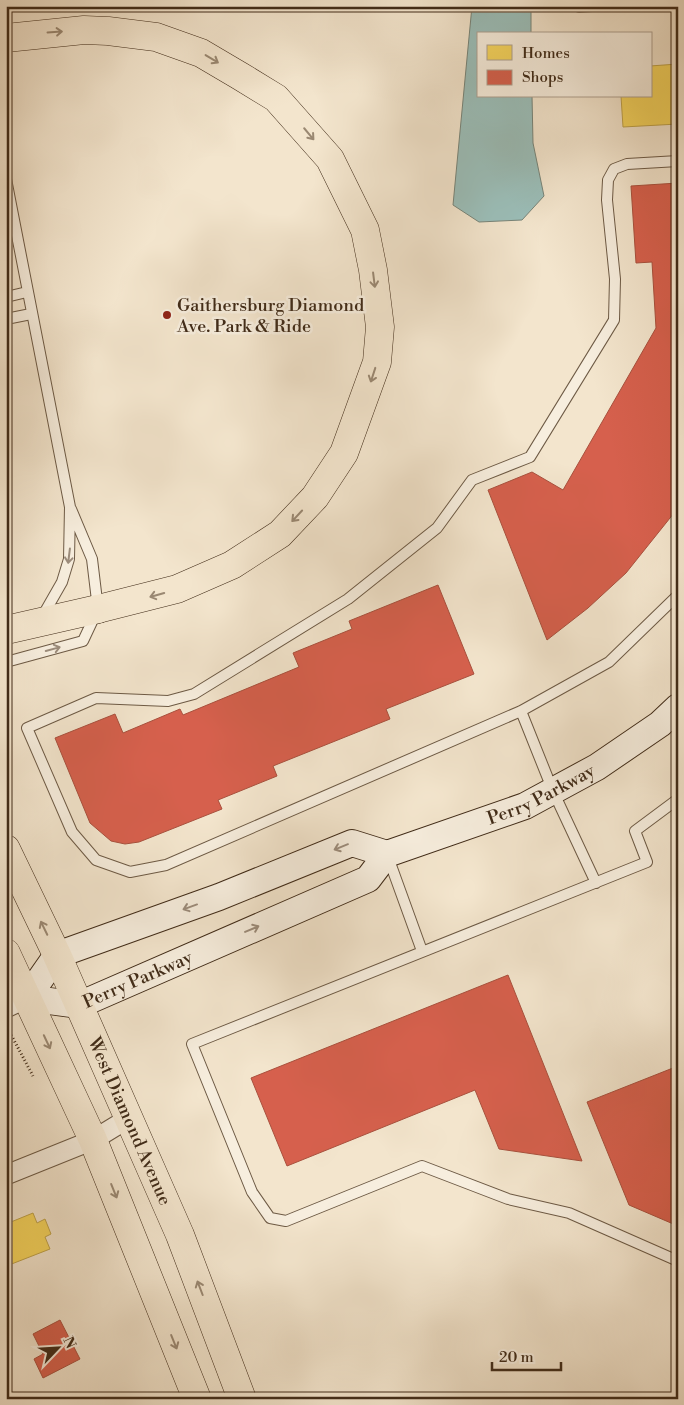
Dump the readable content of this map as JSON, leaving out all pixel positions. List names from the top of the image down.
{
  "streets": {
    "main road": ["West Diamond Avenue"],
    "street": ["Perry Parkway"]
  },
  "crossings": [
    ["Perry Parkway", "West Diamond Avenue"]
  ],
  "places": ["Gaithersburg Diamond Ave. Park & Ride"],
  "legend": ["Homes", "Shops"],
  "scale_bar": "20 m",
  "north": "top right"
}
